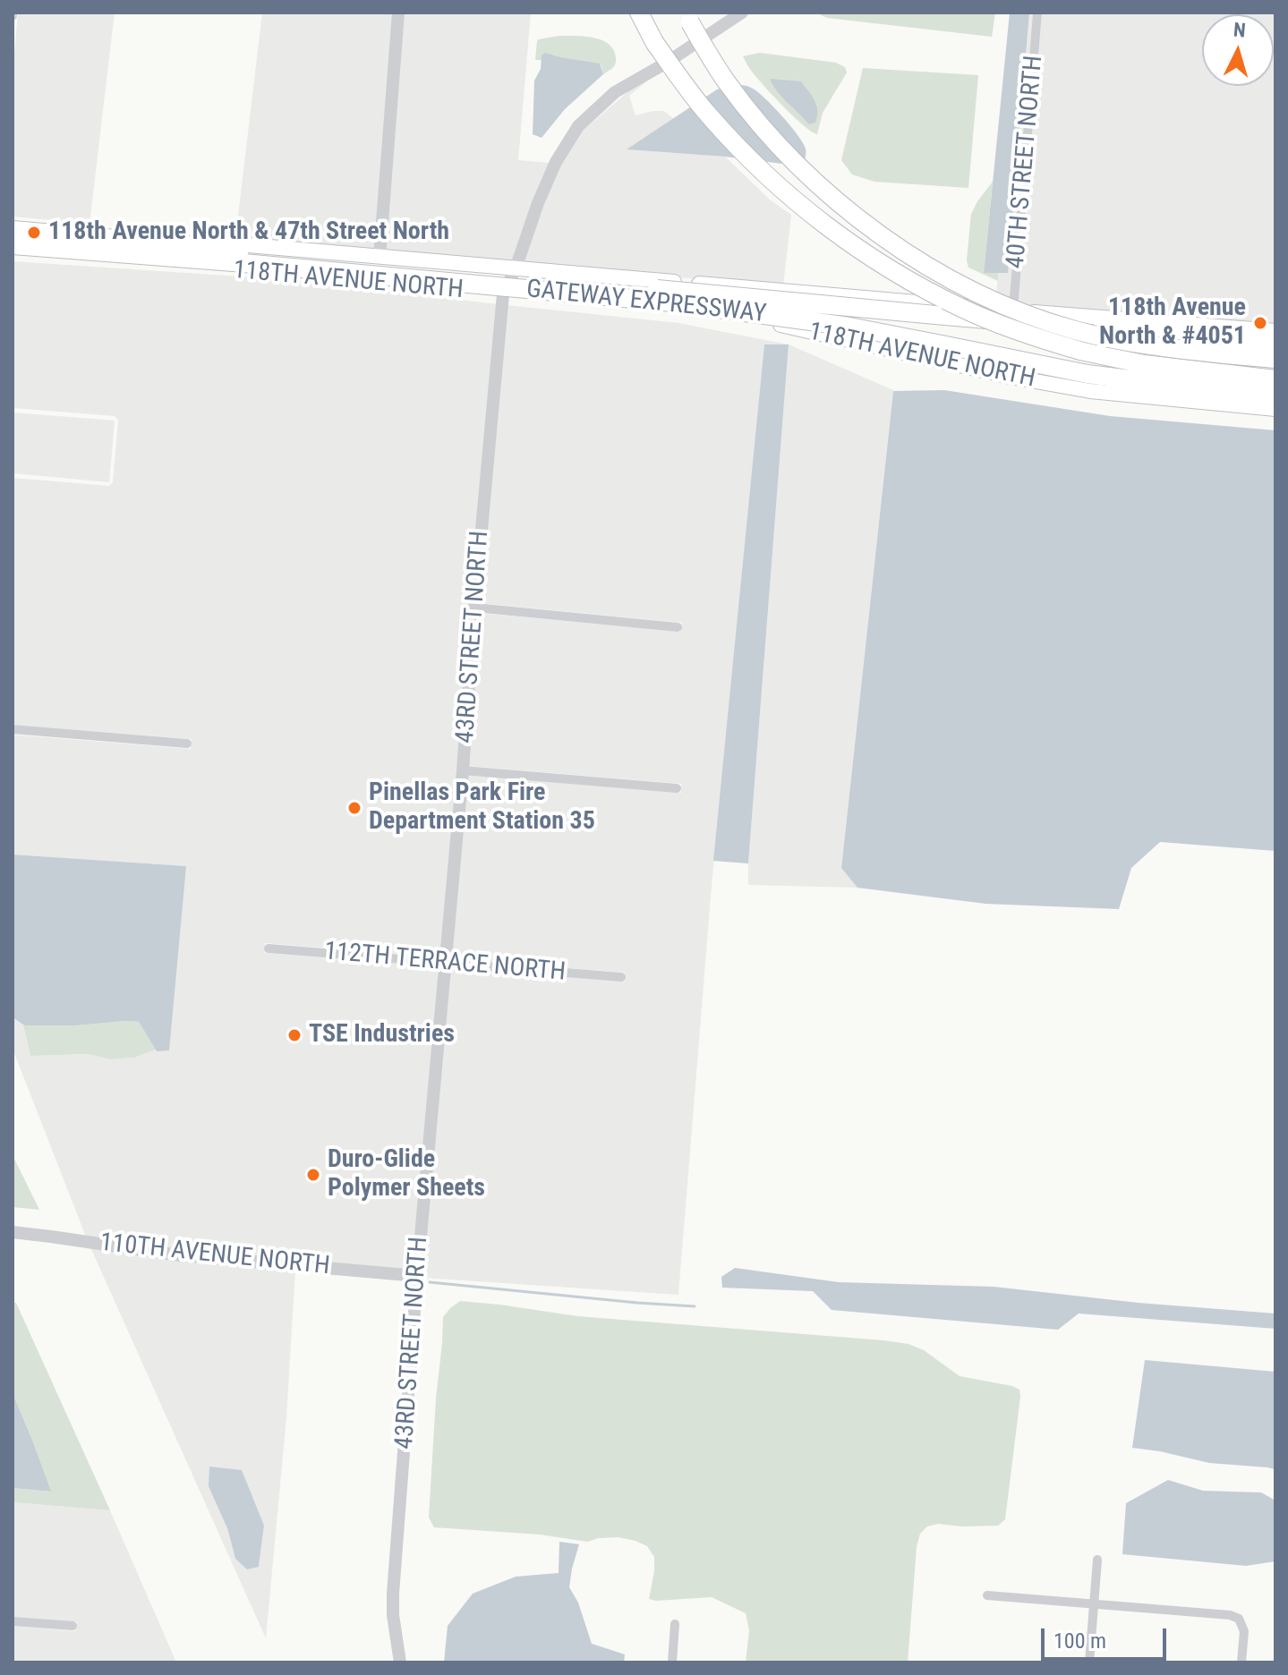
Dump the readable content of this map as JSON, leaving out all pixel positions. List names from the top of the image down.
{
  "streets": {
    "highway": ["GATEWAY EXPRESSWAY"],
    "main road": ["118TH AVENUE NORTH"],
    "street": [
      "40TH STREET NORTH",
      "43RD STREET NORTH",
      "112TH TERRACE NORTH",
      "110TH AVENUE NORTH"
    ]
  },
  "crossings": [
    ["40TH STREET NORTH", "118TH AVENUE NORTH"],
    ["118TH AVENUE NORTH", "43RD STREET NORTH"],
    ["43RD STREET NORTH", "112TH TERRACE NORTH"],
    ["43RD STREET NORTH", "110TH AVENUE NORTH"]
  ],
  "places": [
    "118th Avenue North & 47th Street North",
    "118th Avenue North & #4051",
    "Pinellas Park Fire Department Station 35",
    "TSE Industries",
    "Duro-Glide Polymer Sheets"
  ],
  "scale_bar": "100 m",
  "north": "top"
}
